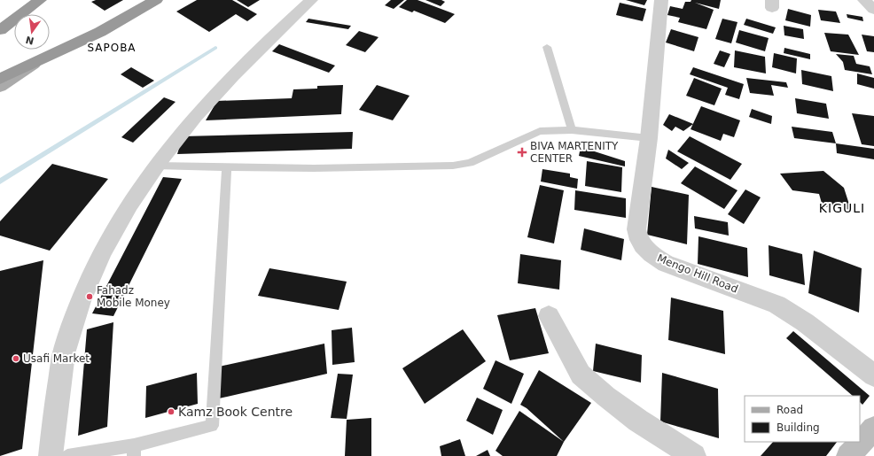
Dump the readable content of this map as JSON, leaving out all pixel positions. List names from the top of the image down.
{
  "streets": {
    "street": ["Mengo Hill Road"]
  },
  "districts": ["SAPOBA", "KIGULI"],
  "places": {
    "health": ["BIVA MARTENITY CENTER"],
    "other": ["Fahadz Mobile Money", "Usafi Market", "Kamz Book Centre"]
  },
  "legend": ["Road", "Building"],
  "north": "bottom"
}
